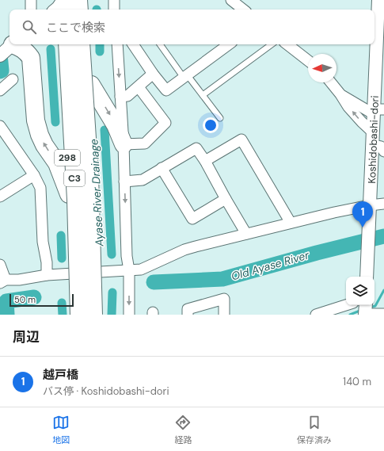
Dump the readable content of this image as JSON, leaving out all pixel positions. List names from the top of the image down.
{
  "streets": {
    "highway": ["298", "C3"],
    "street": ["Koshidobashi-dori"]
  },
  "water": ["Ayase River Drainage", "Old Ayase River"],
  "scale_bar": "50 m",
  "north": "left",
  "page": {
    "search": "ここで検索",
    "pins": "1",
    "scale": "50 m",
    "heading": "周辺",
    "list": [
      {
        "mark": "1",
        "name": "越戸橋",
        "note": "バス停 · Koshidobashi-dori",
        "value": "140 m"
      }
    ],
    "nav": ["地図", "経路", "保存済み"]
  }
}
